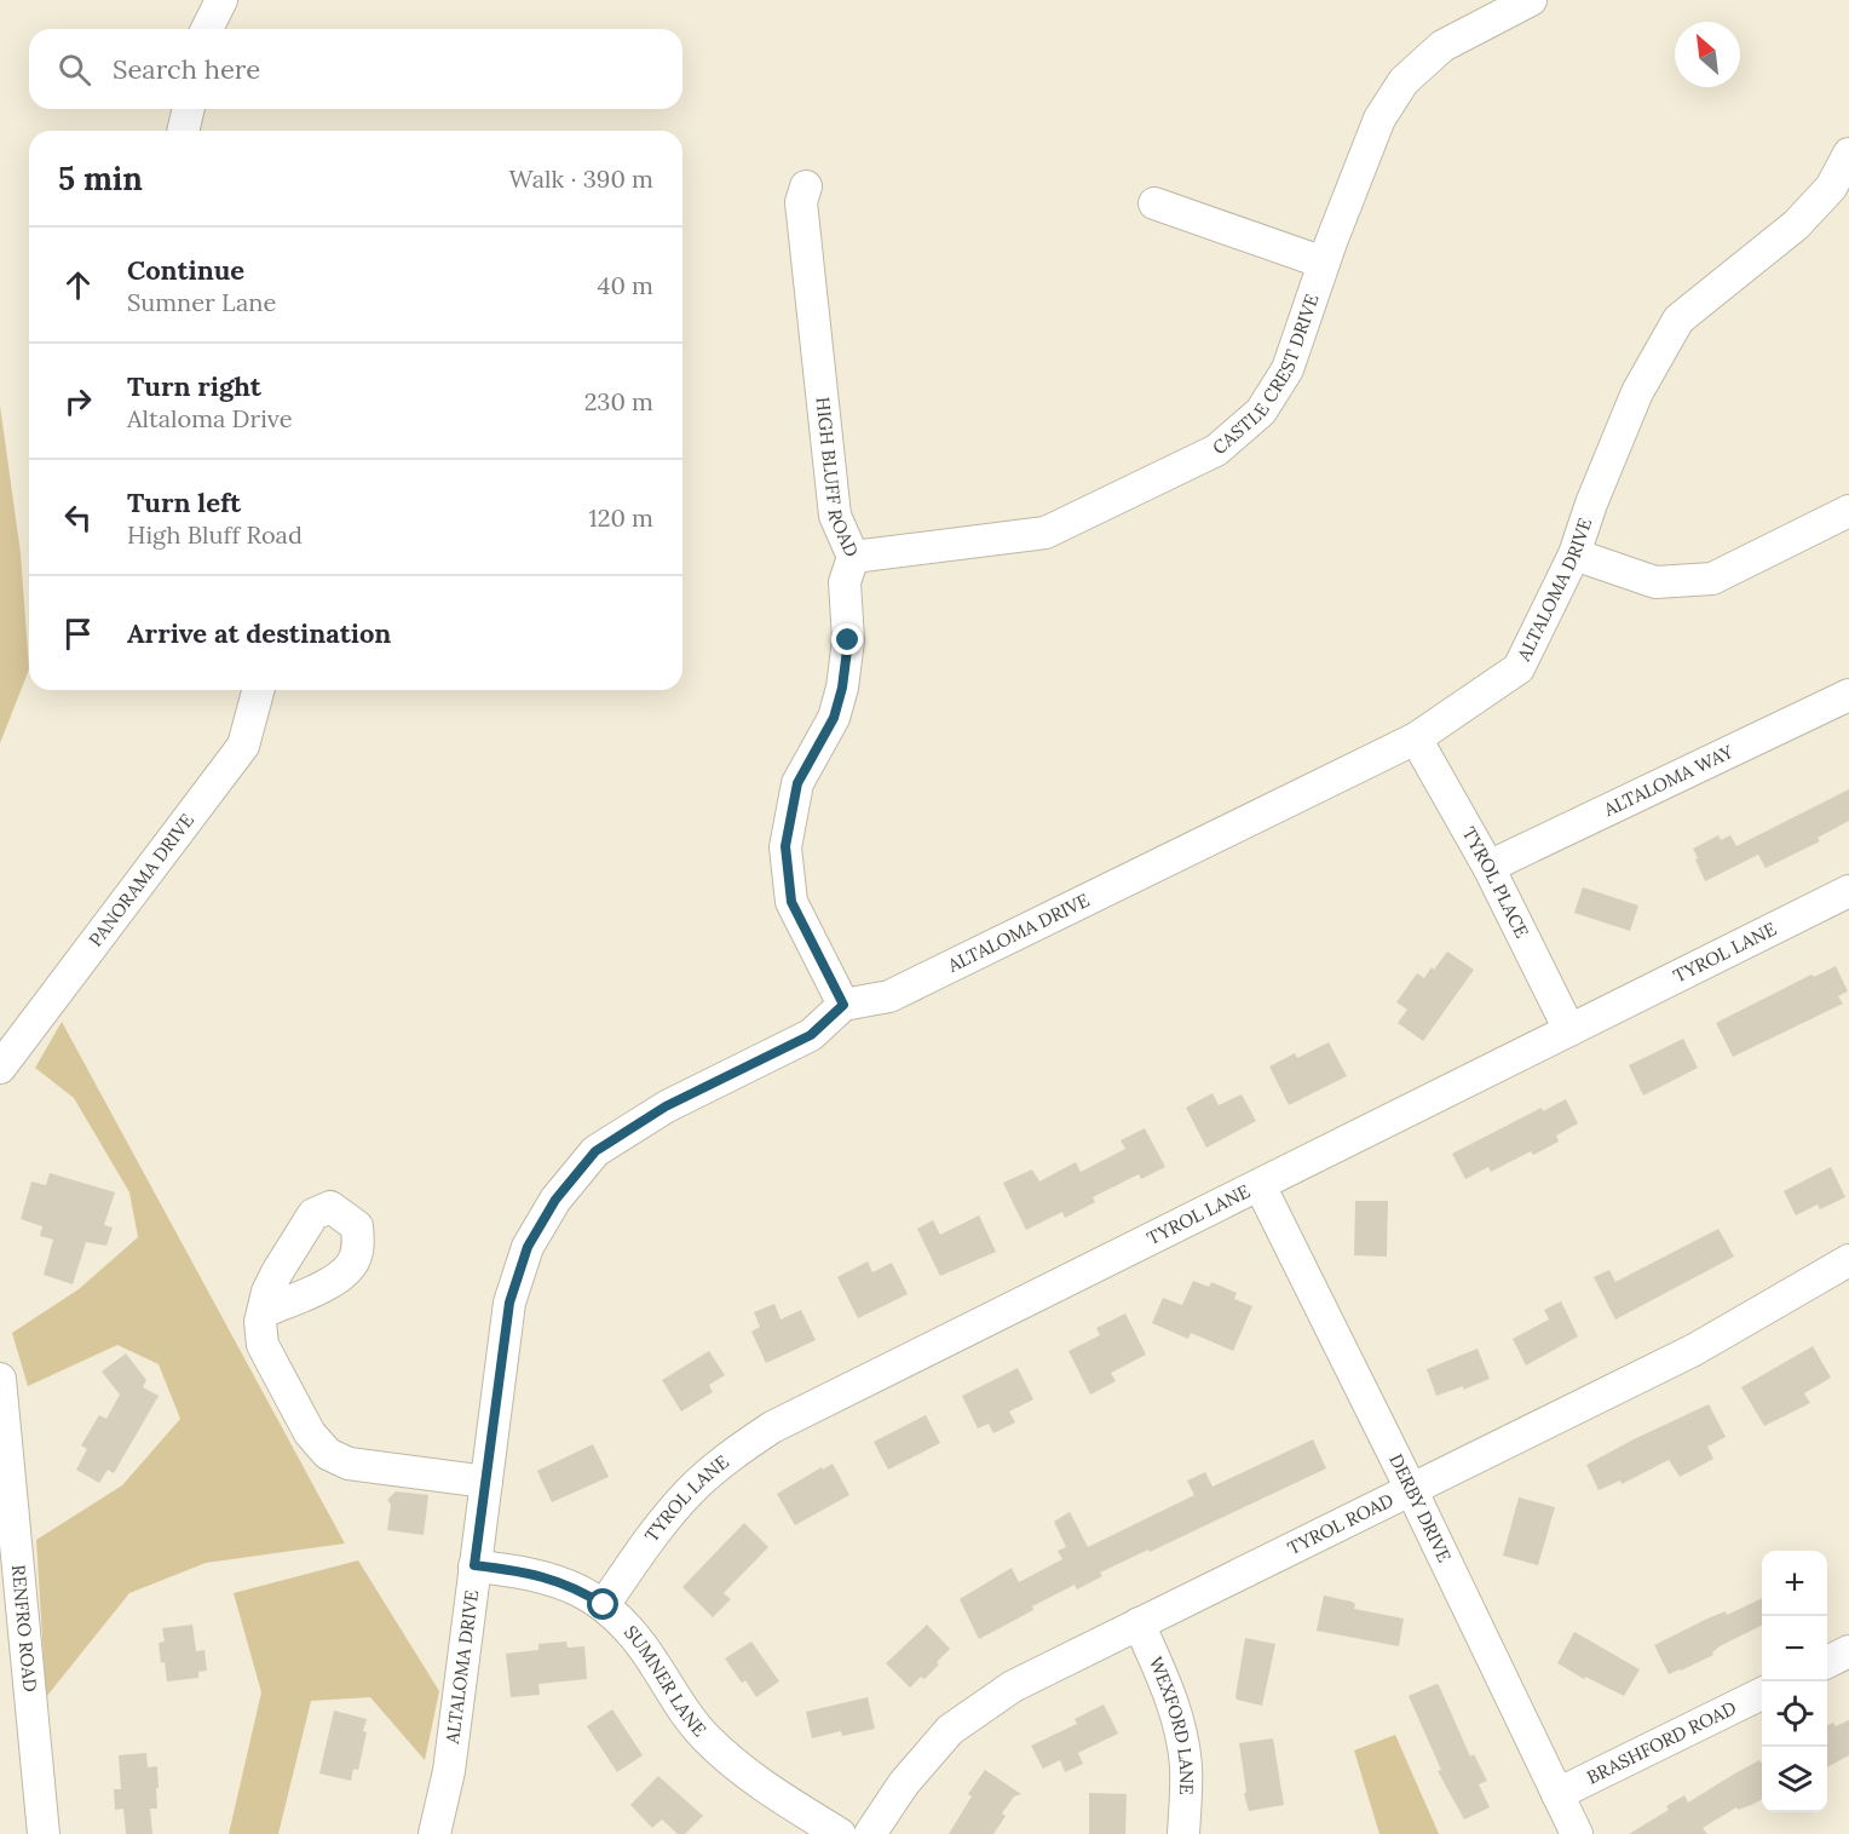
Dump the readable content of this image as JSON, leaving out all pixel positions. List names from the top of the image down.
{
  "streets": {
    "street": [
      "CASTLE CREST DRIVE",
      "HIGH BLUFF ROAD",
      "ALTALOMA DRIVE",
      "ALTALOMA WAY",
      "PANORAMA DRIVE",
      "TYROL PLACE",
      "TYROL LANE",
      "DERBY DRIVE",
      "TYROL ROAD",
      "RENFRO ROAD",
      "SUMNER LANE",
      "WEXFORD LANE",
      "BRASHFORD ROAD"
    ]
  },
  "crossings": [
    ["CASTLE CREST DRIVE", "HIGH BLUFF ROAD"],
    ["HIGH BLUFF ROAD", "ALTALOMA DRIVE"],
    ["ALTALOMA DRIVE", "TYROL PLACE"],
    ["ALTALOMA DRIVE", "SUMNER LANE"],
    ["ALTALOMA WAY", "TYROL PLACE"],
    ["TYROL PLACE", "TYROL LANE"],
    ["TYROL LANE", "DERBY DRIVE"],
    ["TYROL LANE", "SUMNER LANE"],
    ["DERBY DRIVE", "TYROL ROAD"],
    ["DERBY DRIVE", "BRASHFORD ROAD"],
    ["TYROL ROAD", "WEXFORD LANE"]
  ],
  "north": "top left",
  "page": {
    "search": "Search here",
    "heading": ["5 min", "Walk · 390 m"],
    "list": [
      ["Continue", "Sumner Lane", "40 m"],
      ["Turn right", "Altaloma Drive", "230 m"],
      ["Turn left", "High Bluff Road", "120 m"],
      "Arrive at destination"
    ],
    "map_buttons": ["+", "−"]
  }
}
